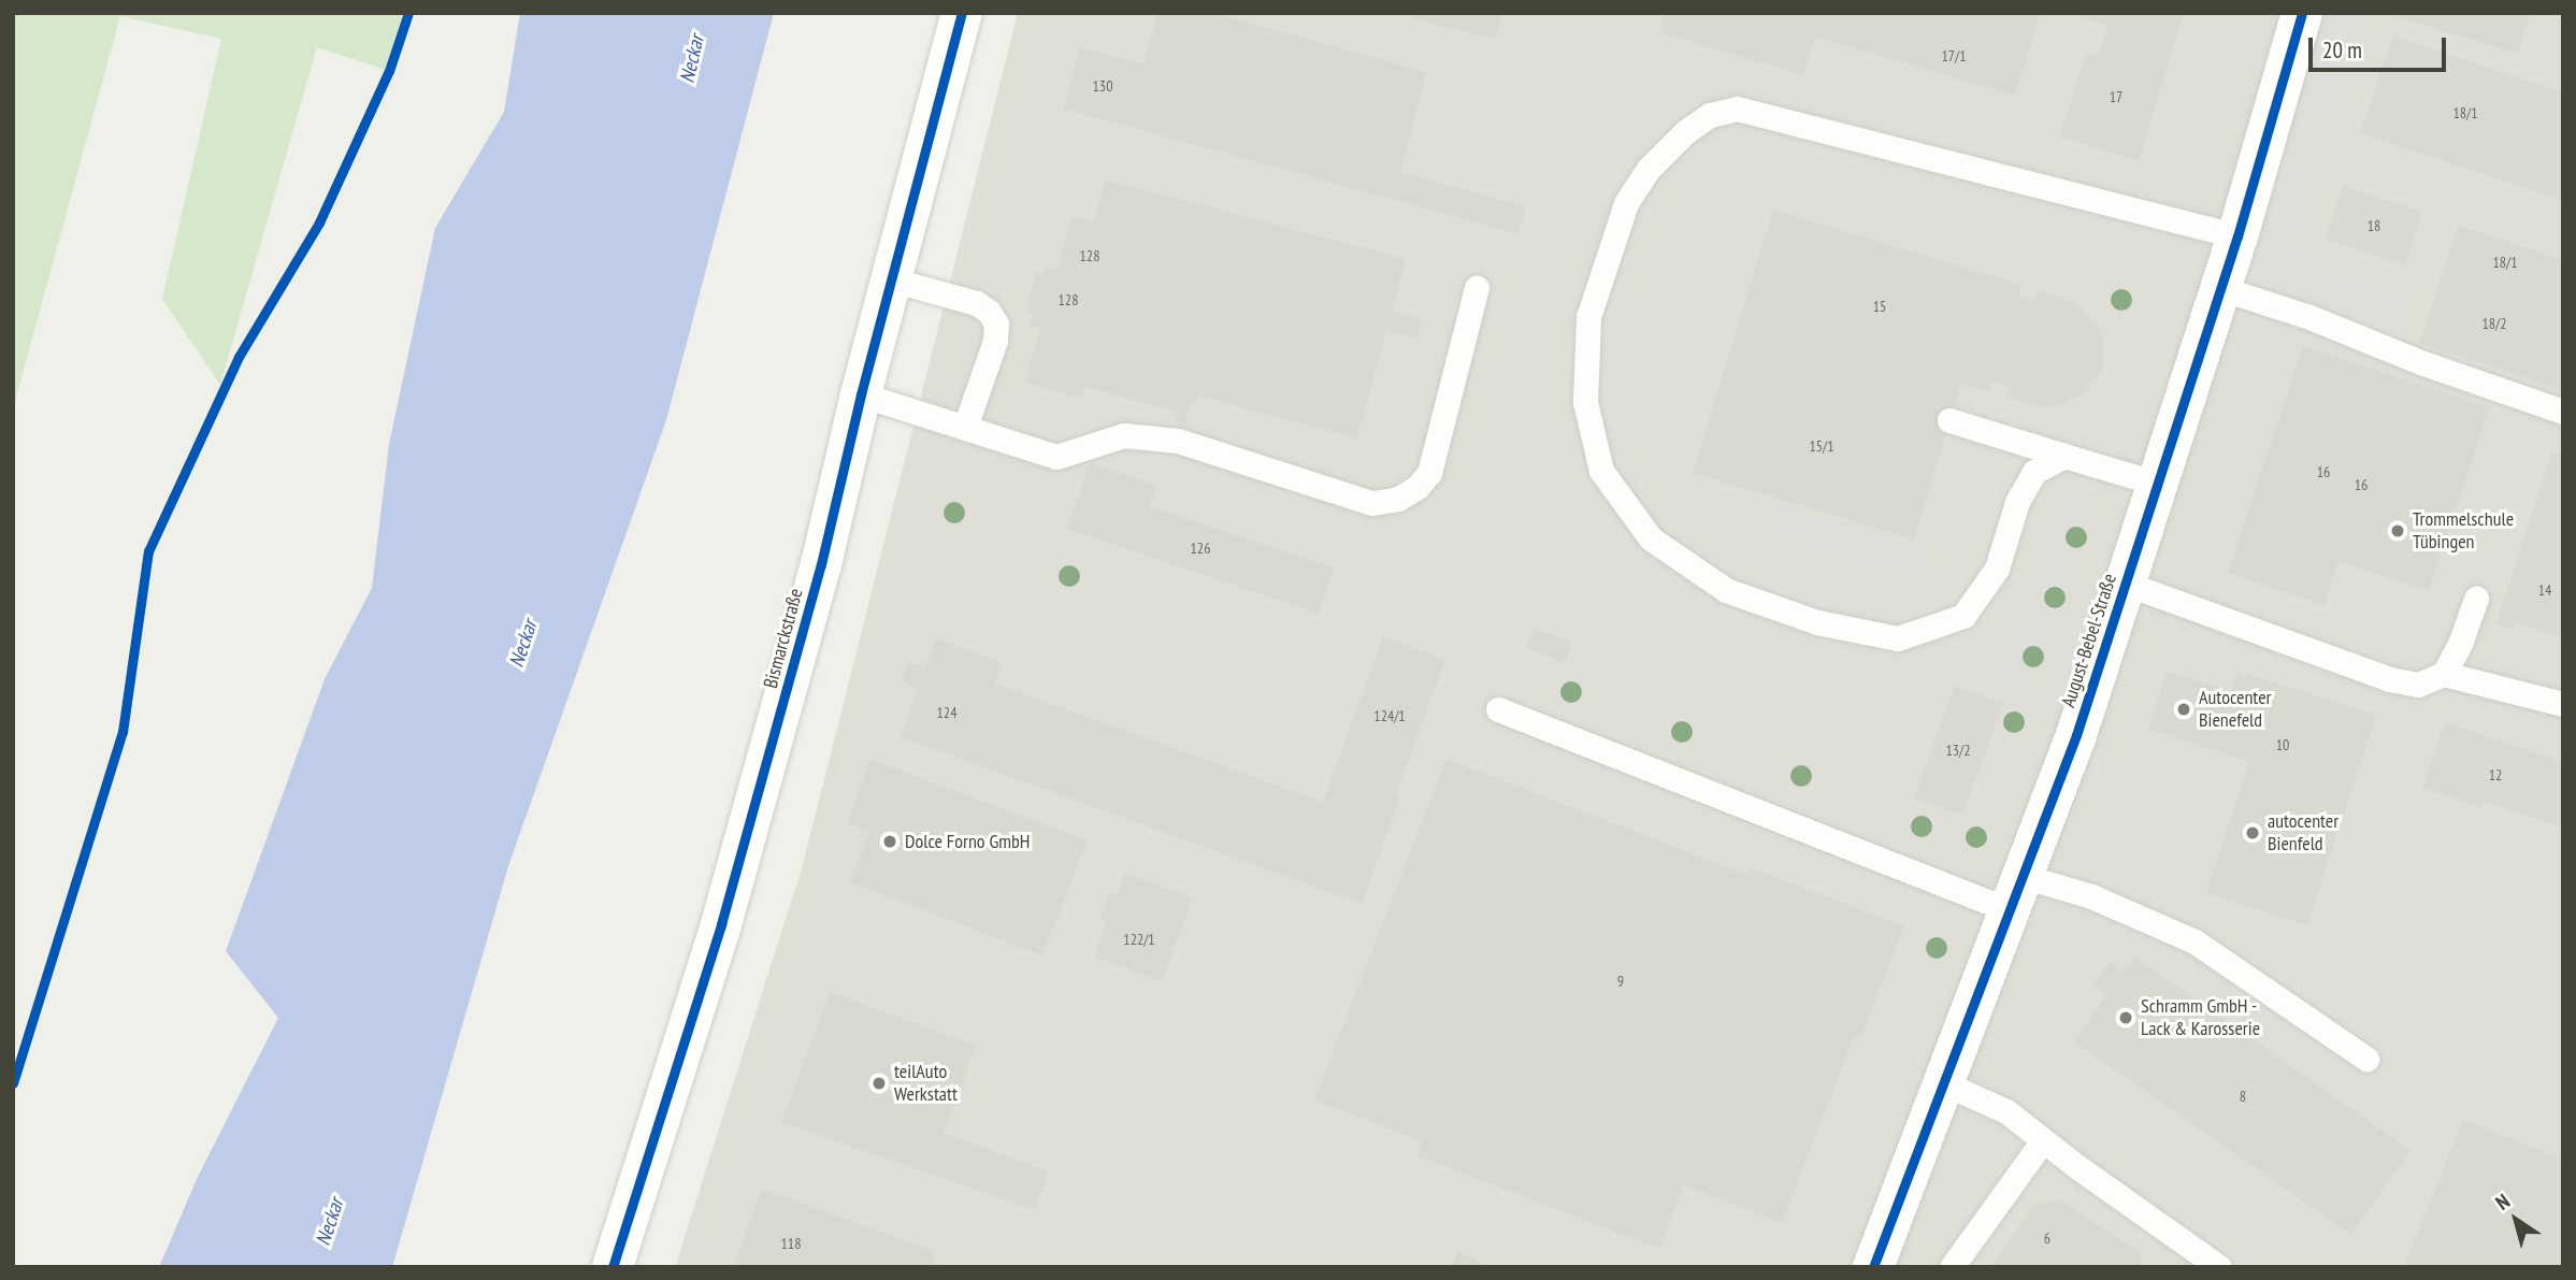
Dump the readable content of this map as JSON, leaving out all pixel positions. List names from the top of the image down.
{
  "streets": {
    "street": ["Bismarckstraße", "August-Bebel-Straße"]
  },
  "water": ["Neckar"],
  "places": [
    "Trommelschule Tübingen",
    "Autocenter Bienefeld",
    "autocenter Bienfeld",
    "Dolce Forno GmbH",
    "Schramm GmbH - Lack & Karosserie",
    "teilAuto Werkstatt"
  ],
  "house_numbers": [
    "17/1",
    "130",
    "17",
    "18/1",
    "18",
    "128",
    "18/1",
    "128",
    "15",
    "18/2",
    "15/1",
    "16",
    "16",
    "126",
    "14",
    "124",
    "124/1",
    "10",
    "13/2",
    "12",
    "122/1",
    "9",
    "8",
    "6",
    "118"
  ],
  "scale_bar": "20 m",
  "north": "top left"
}
